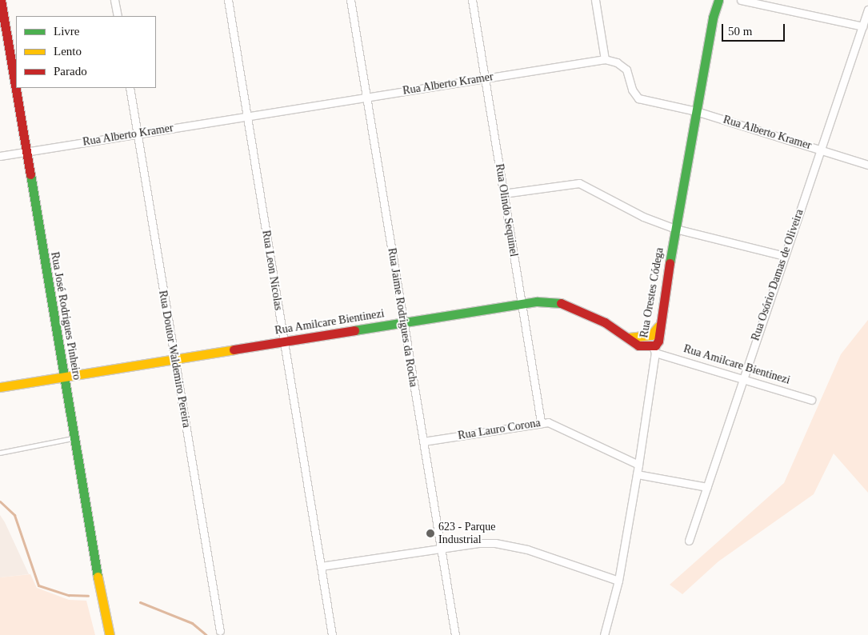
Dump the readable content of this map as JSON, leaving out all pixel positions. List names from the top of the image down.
{
  "streets": {
    "main road": ["Rua Orestes Códega", "Rua José Rodrigues Pinheiro", "Rua Amilcare Bientinezi"],
    "street": [
      "Rua Alberto Kramer",
      "Rua Olindo Sequinel",
      "Rua Leon Nícolas",
      "Rua Osório Damas de Oliveira",
      "Rua Jaime Rodrigues da Rocha",
      "Rua Doutor Waldemiro Pereira",
      "Rua Lauro Corona"
    ]
  },
  "crossings": [
    ["Rua Alberto Kramer", "Rua Olindo Sequinel"],
    ["Rua Alberto Kramer", "Rua Leon Nícolas"],
    ["Rua Alberto Kramer", "Rua Osório Damas de Oliveira"],
    ["Rua Alberto Kramer", "Rua Orestes Códega"],
    ["Rua Alberto Kramer", "Rua José Rodrigues Pinheiro"],
    ["Rua Alberto Kramer", "Rua Jaime Rodrigues da Rocha"],
    ["Rua Alberto Kramer", "Rua Doutor Waldemiro Pereira"],
    ["Rua Olindo Sequinel", "Rua Amilcare Bientinezi"],
    ["Rua Olindo Sequinel", "Rua Lauro Corona"],
    ["Rua Leon Nícolas", "Rua Amilcare Bientinezi"],
    ["Rua Osório Damas de Oliveira", "Rua Amilcare Bientinezi"],
    ["Rua Orestes Códega", "Rua Amilcare Bientinezi"],
    ["Rua Orestes Códega", "Rua Lauro Corona"],
    ["Rua José Rodrigues Pinheiro", "Rua Amilcare Bientinezi"],
    ["Rua Jaime Rodrigues da Rocha", "Rua Amilcare Bientinezi"],
    ["Rua Jaime Rodrigues da Rocha", "Rua Lauro Corona"],
    ["Rua Amilcare Bientinezi", "Rua Doutor Waldemiro Pereira"]
  ],
  "places": ["623 - Parque Industrial"],
  "legend": ["Livre", "Lento", "Parado"],
  "scale_bar": "50 m"
}
